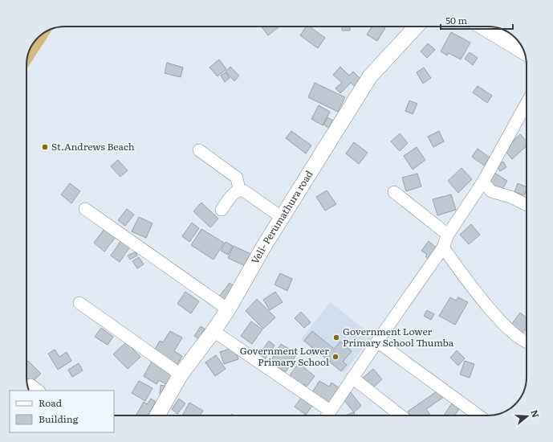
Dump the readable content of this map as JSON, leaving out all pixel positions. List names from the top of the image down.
{
  "streets": {
    "main road": ["Veli- Perumathura road"]
  },
  "places": ["St.Andrews Beach", "Government Lower Primary School Thumba", "Government Lower Primary School"],
  "legend": ["Road", "Building"],
  "scale_bar": "50 m",
  "north": "right"
}
